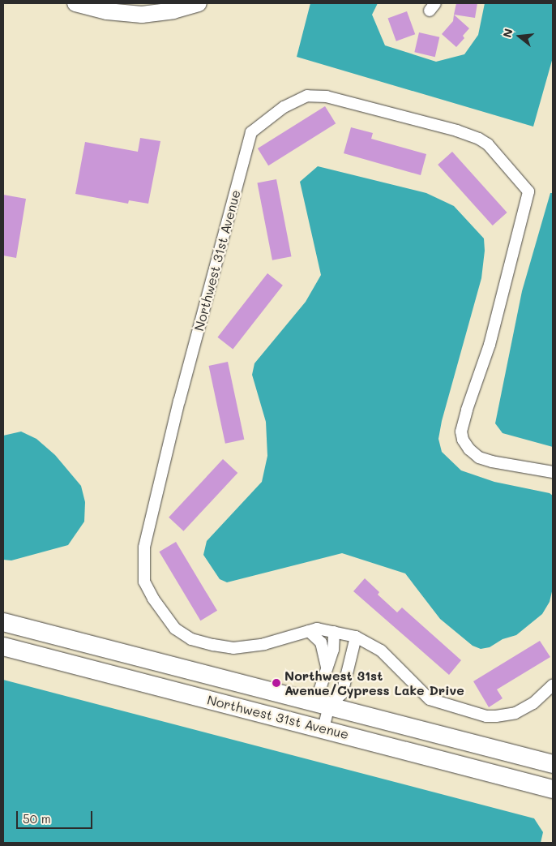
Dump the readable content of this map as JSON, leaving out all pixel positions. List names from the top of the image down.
{
  "streets": {
    "main road": ["Northwest 31st Avenue"]
  },
  "places": ["Northwest 31st Avenue/Cypress Lake Drive"],
  "scale_bar": "50 m",
  "north": "left"
}
